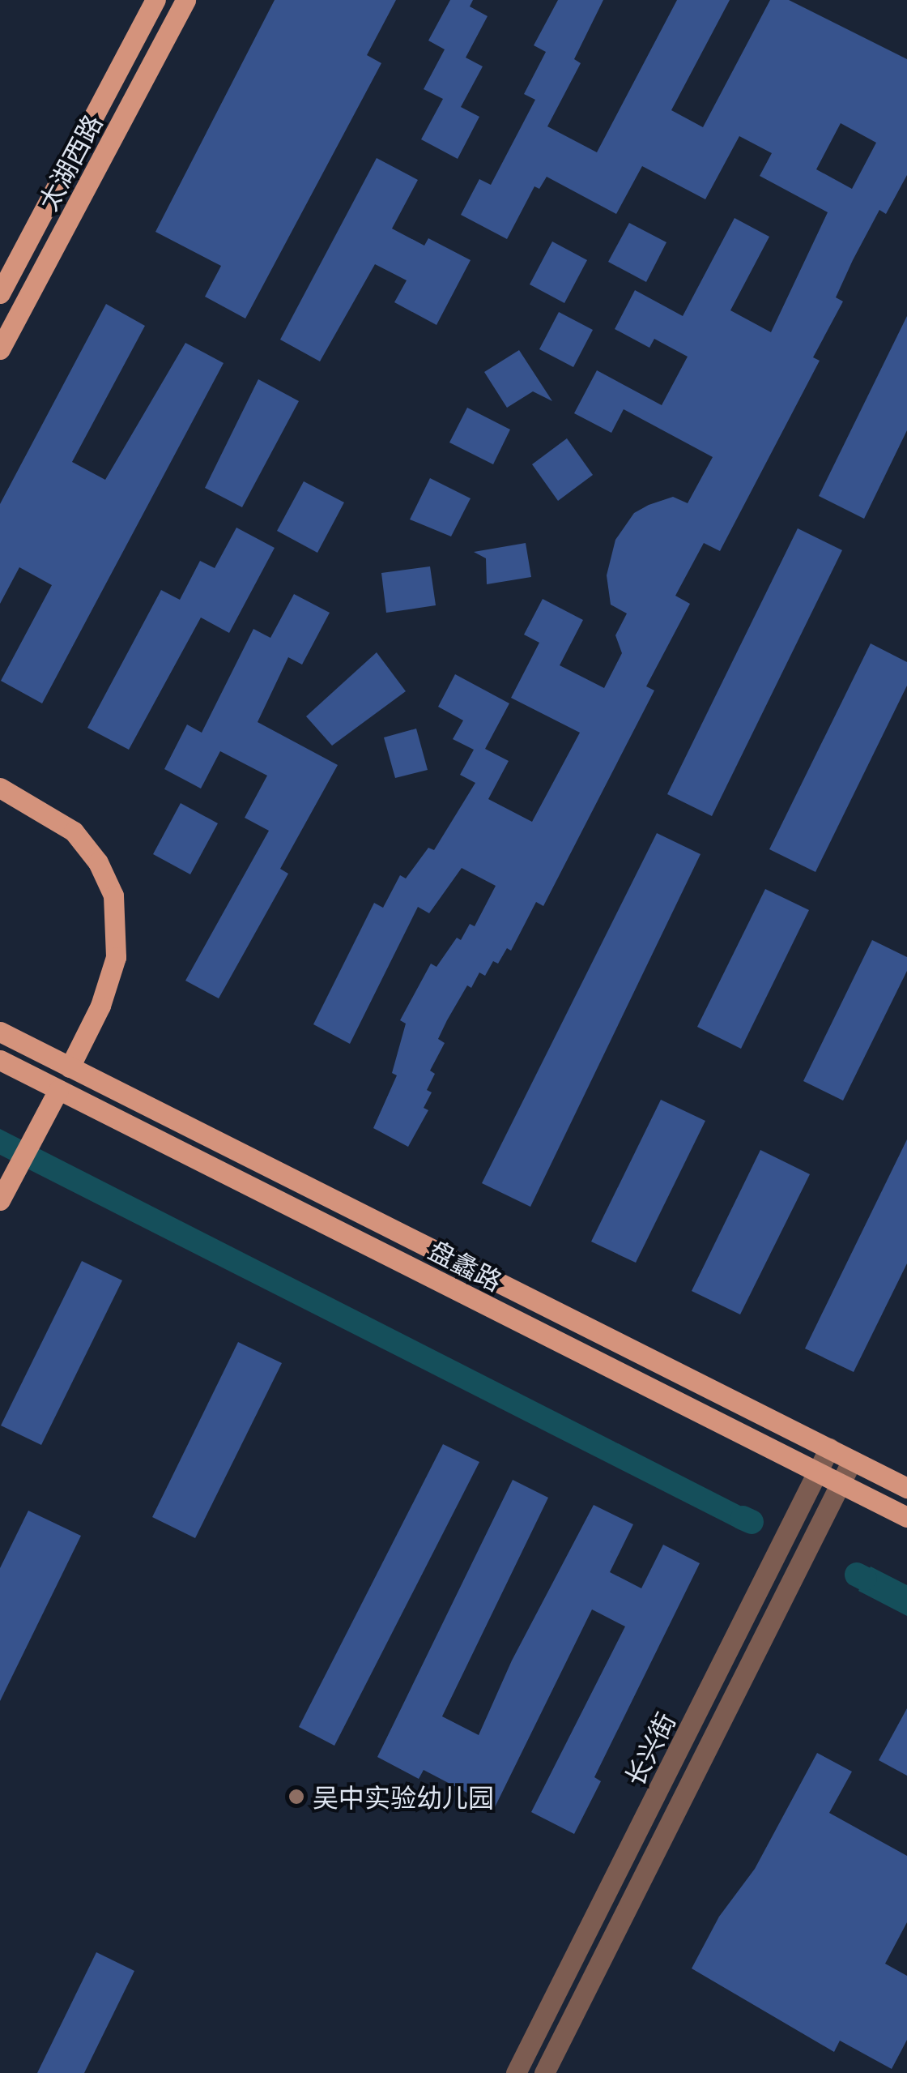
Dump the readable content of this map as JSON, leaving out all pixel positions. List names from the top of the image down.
{
  "streets": {
    "main road": ["太湖西路", "盘蠡路"],
    "street": ["长兴街"]
  },
  "crossings": [
    ["盘蠡路", "长兴街"]
  ],
  "places": ["吴中实验幼儿园"]
}
